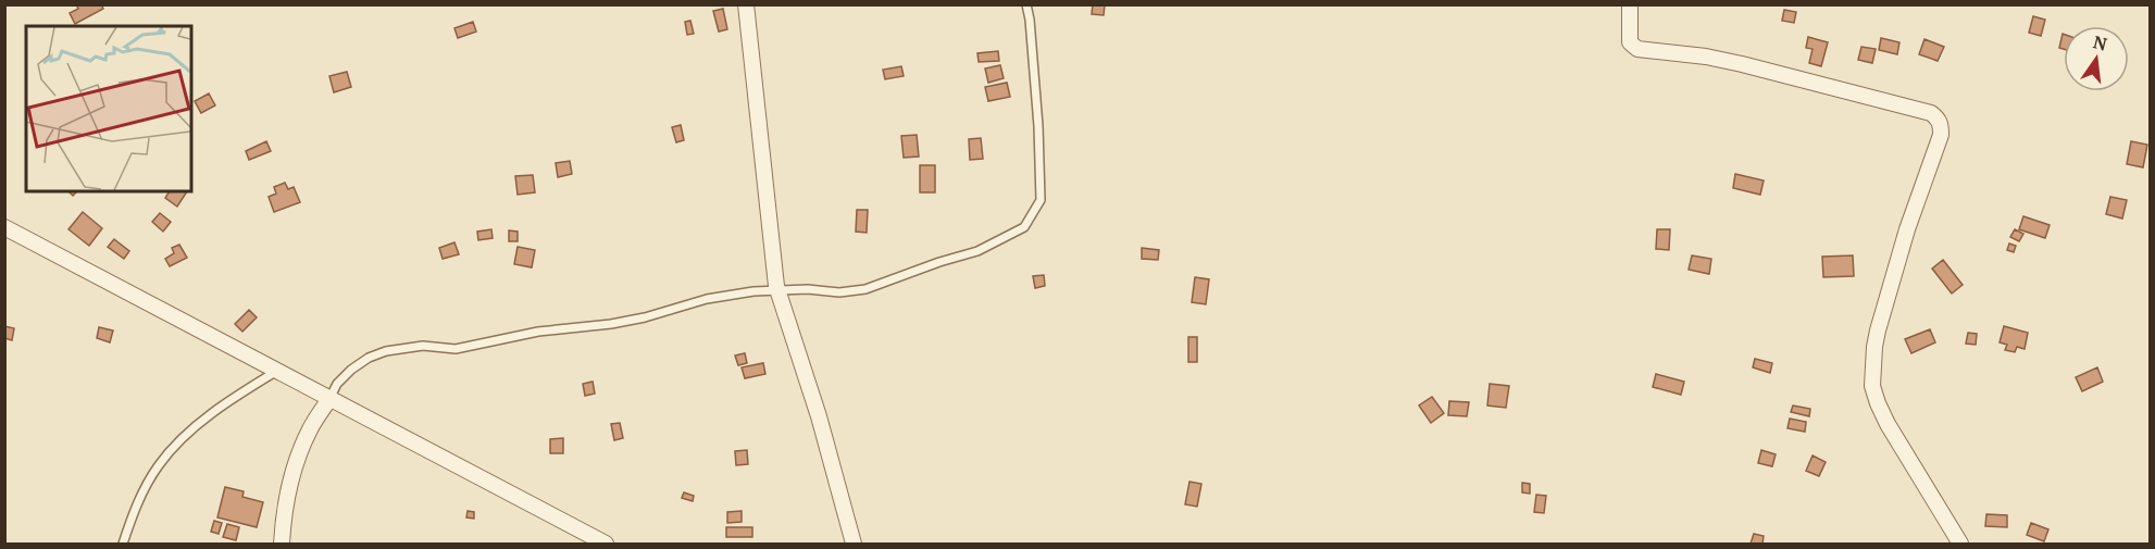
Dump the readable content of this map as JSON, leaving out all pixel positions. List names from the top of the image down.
{
  "north": "top"
}
